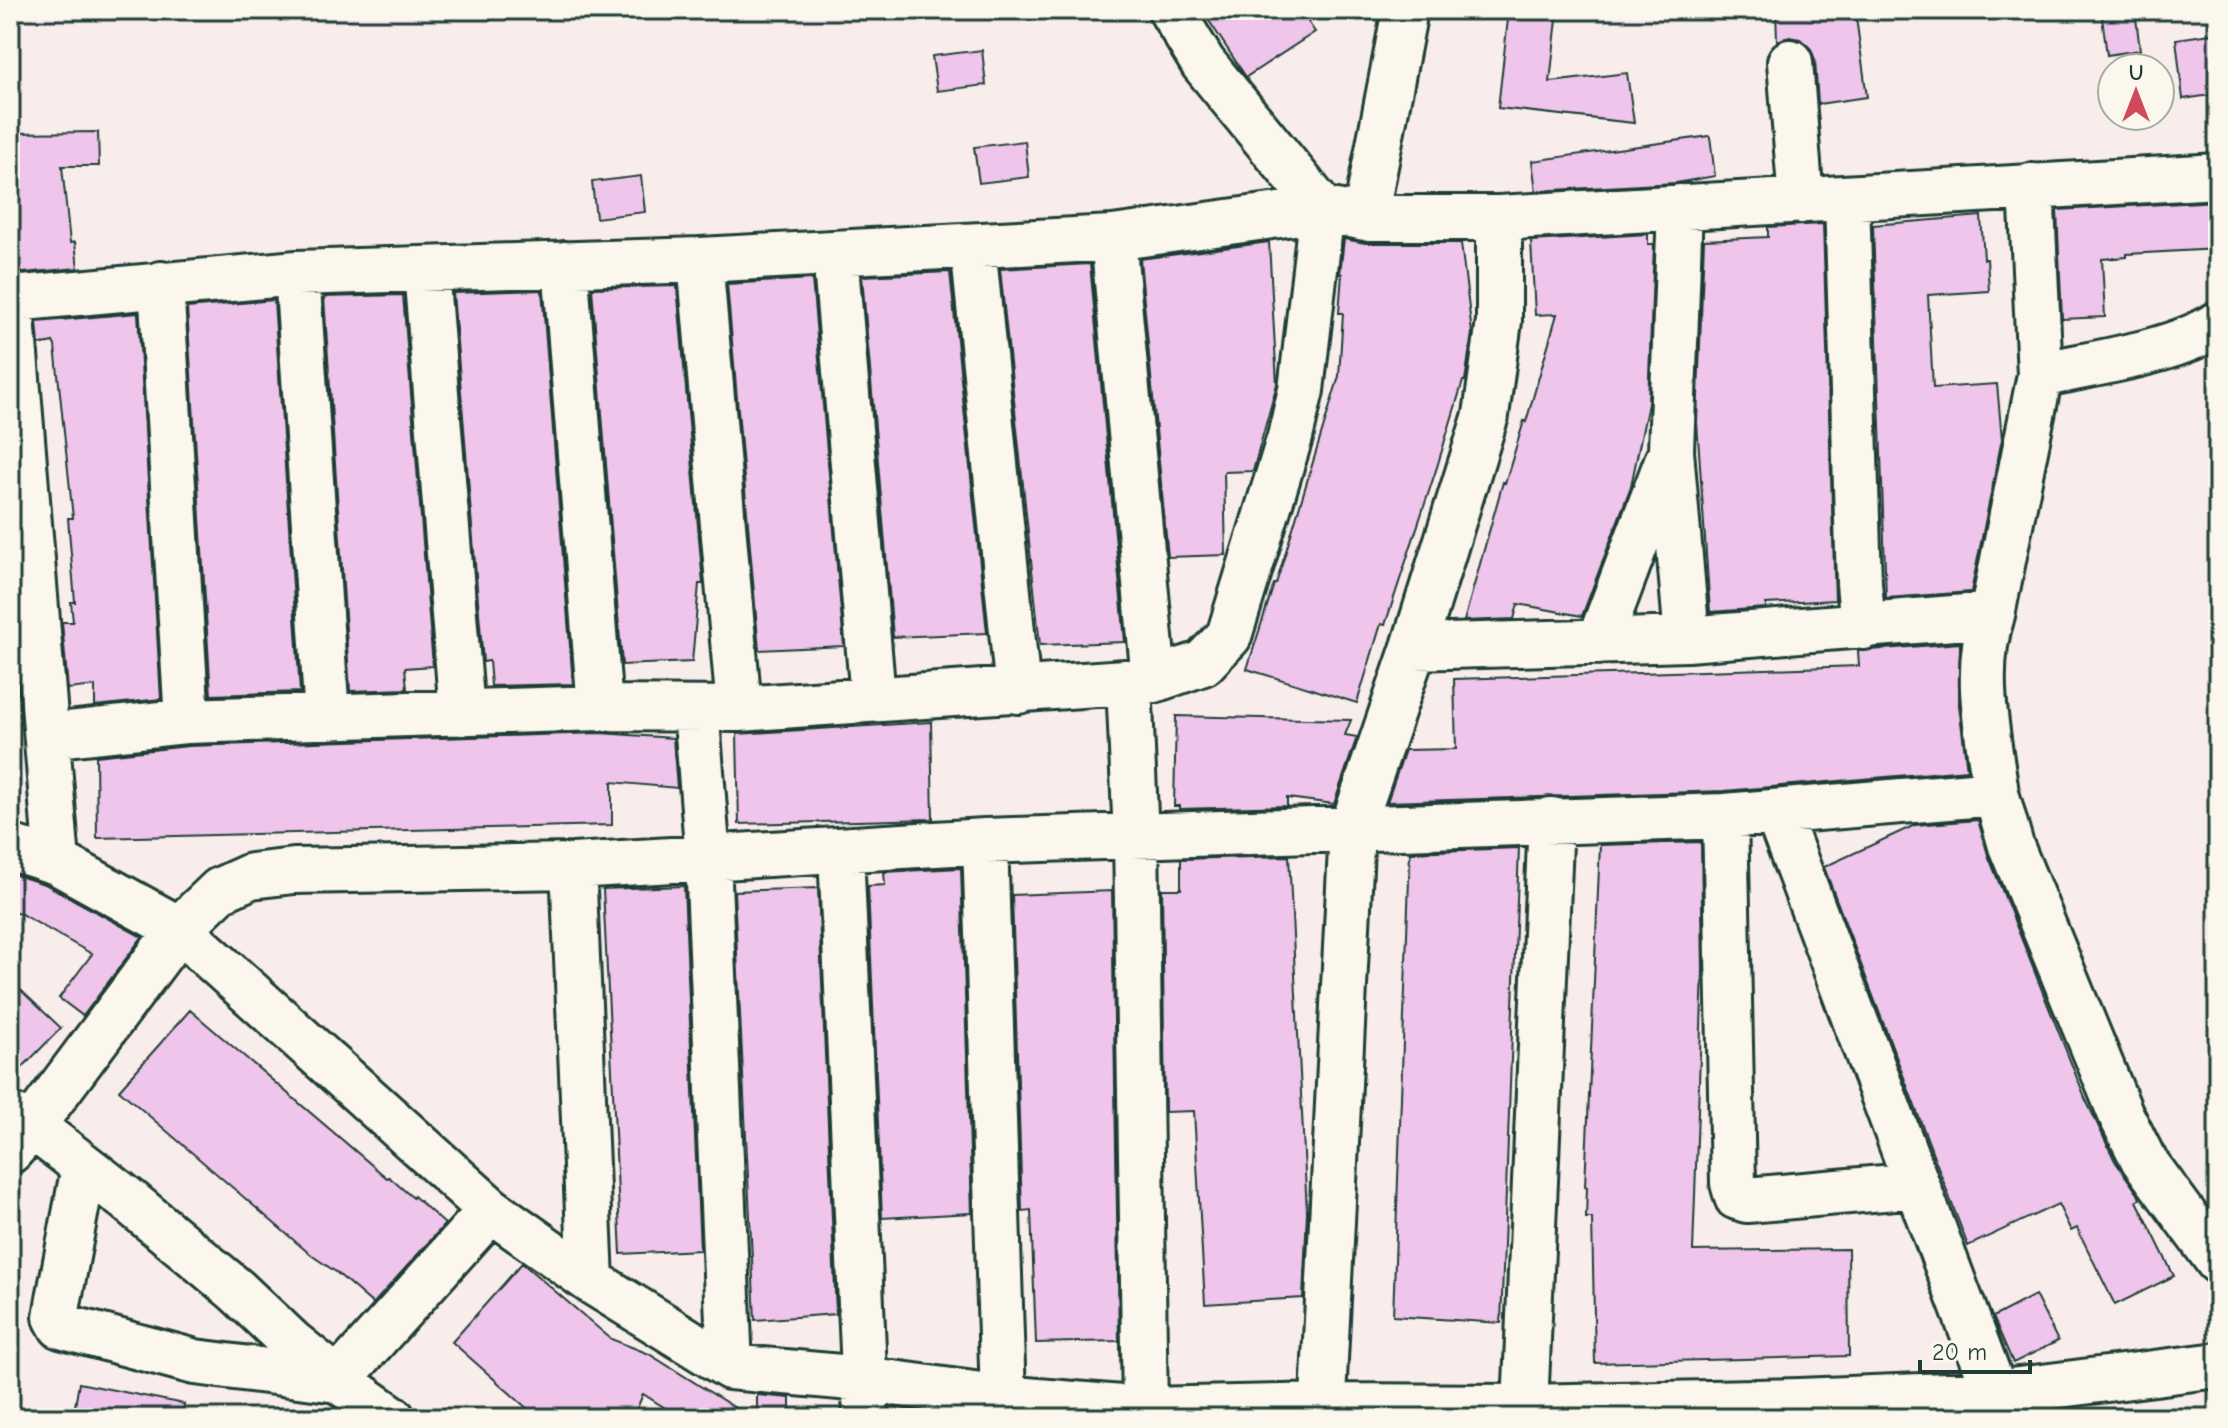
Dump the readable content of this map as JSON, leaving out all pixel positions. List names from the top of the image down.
{
  "scale_bar": "20 m",
  "north": "top"
}
